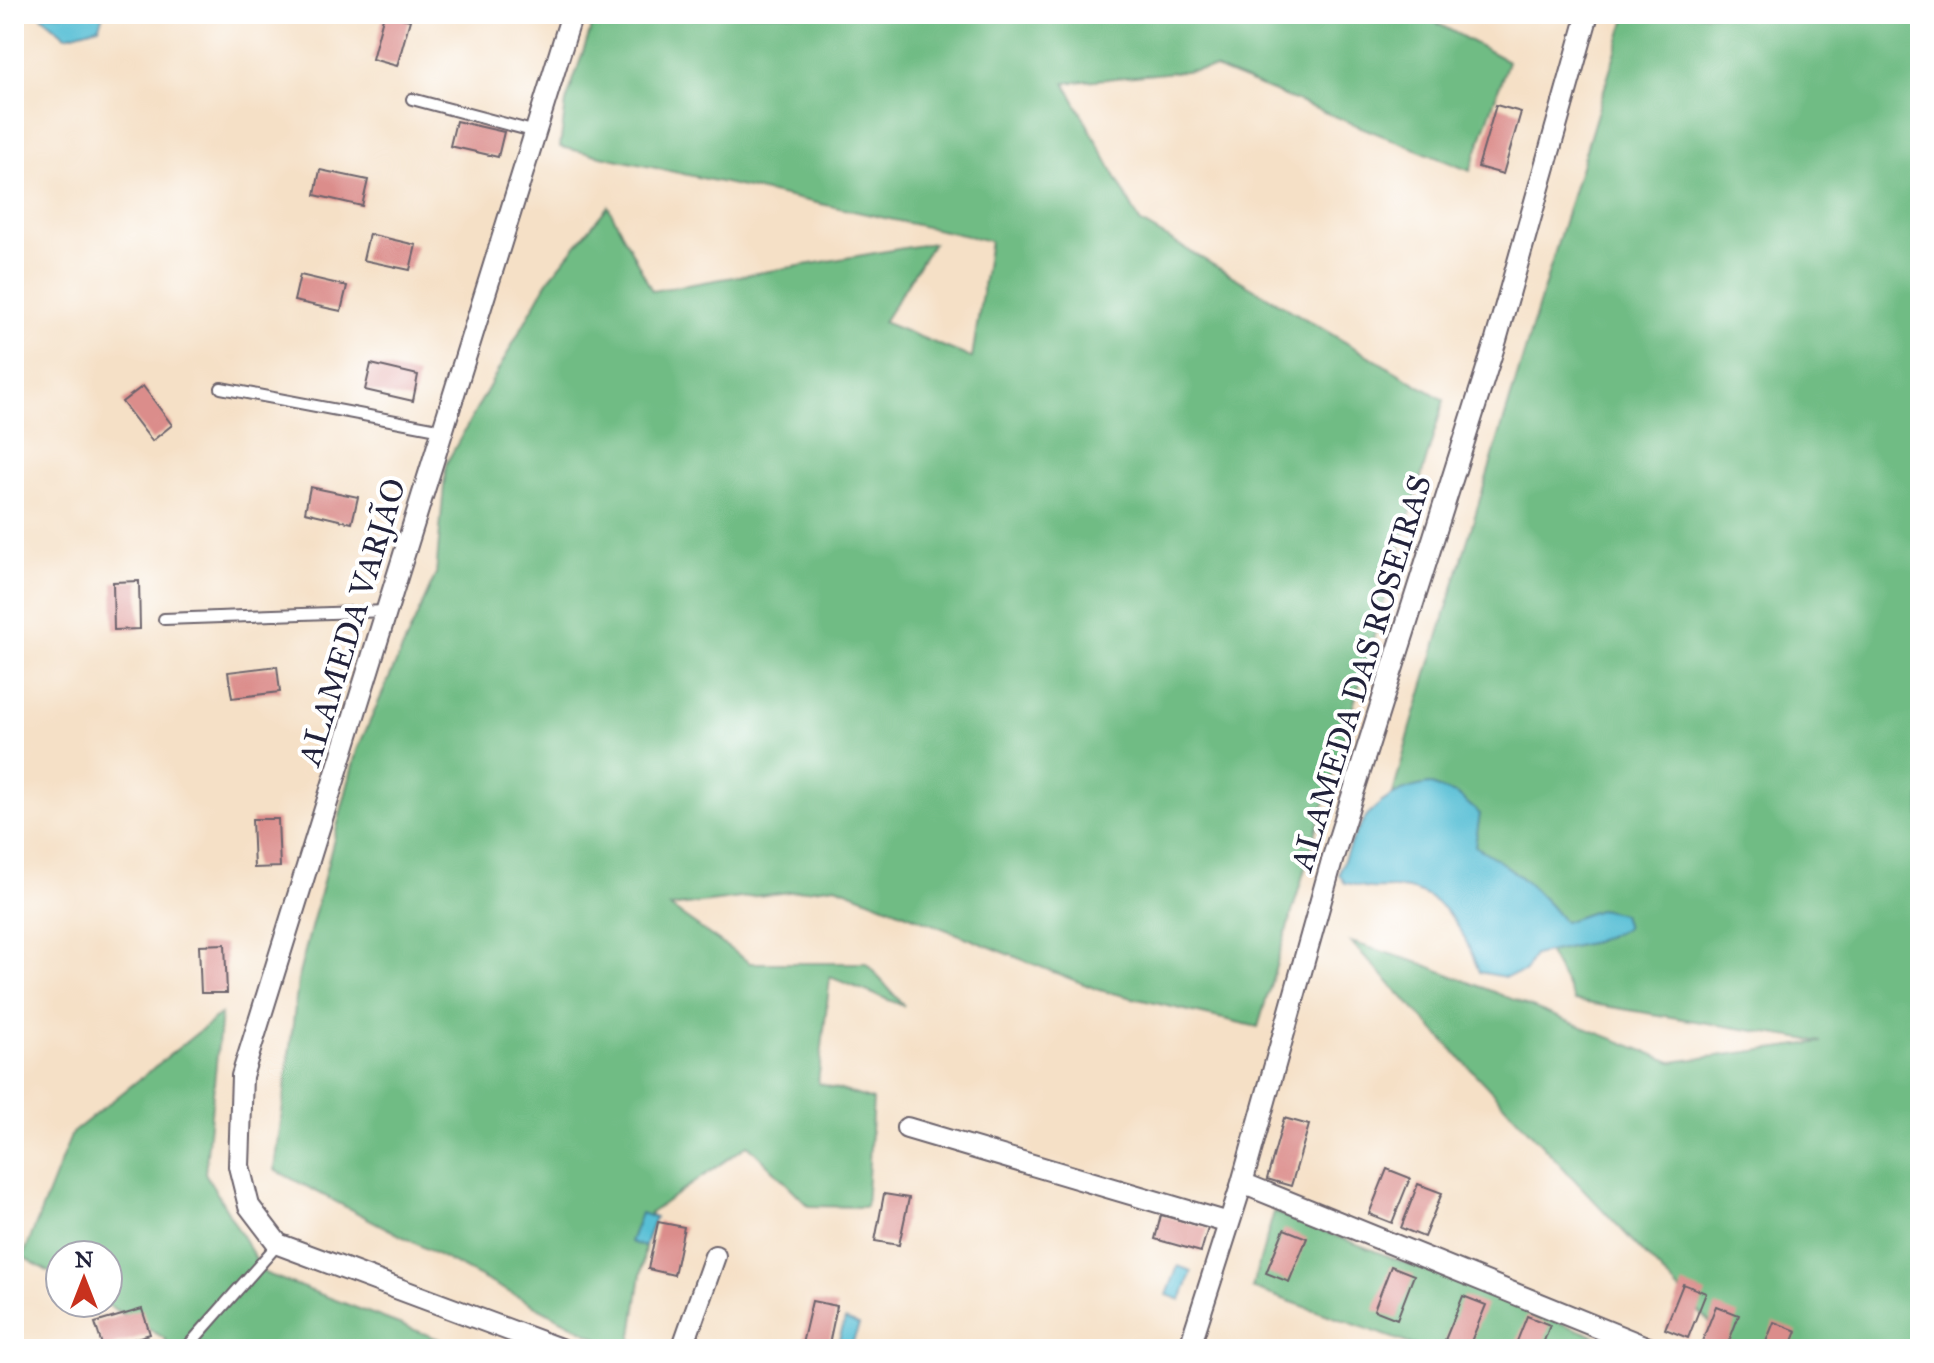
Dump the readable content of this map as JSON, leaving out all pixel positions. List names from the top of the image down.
{
  "streets": {
    "street": ["ALAMEDA VARJÃO", "ALAMEDA DAS ROSEIRAS"]
  },
  "north": "top"
}
